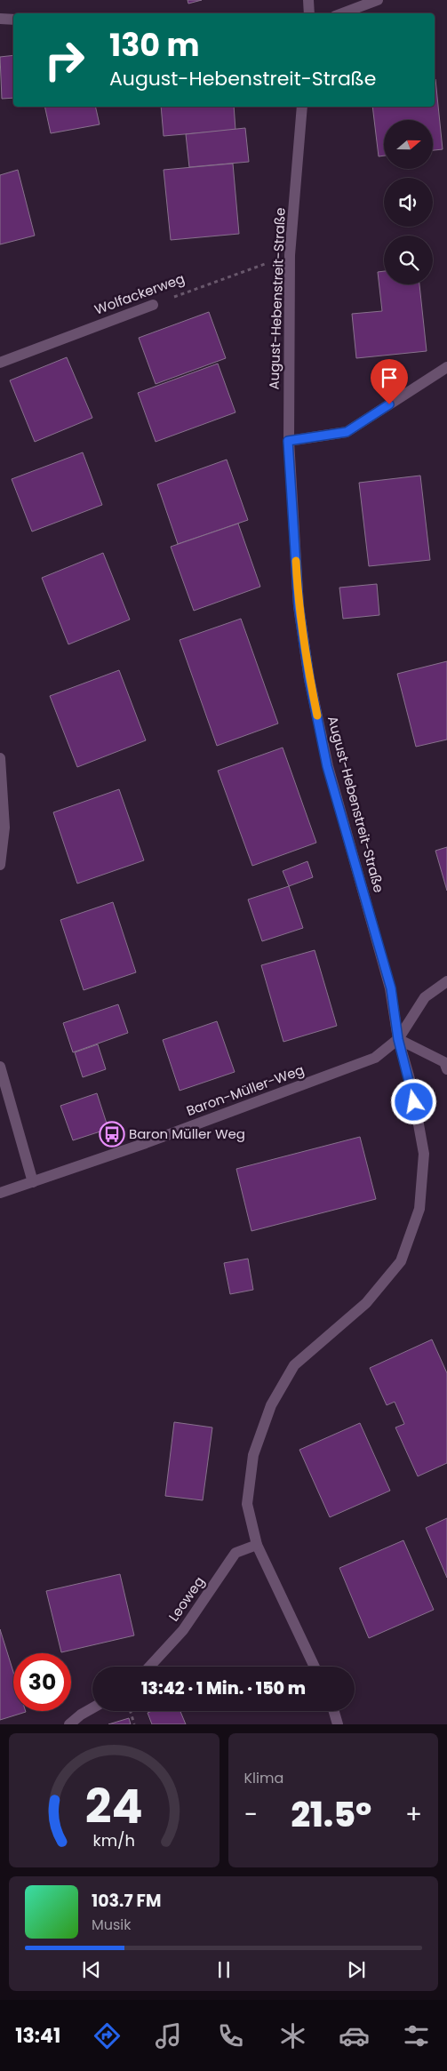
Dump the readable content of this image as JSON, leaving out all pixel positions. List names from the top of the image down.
{
  "streets": {
    "street": [
      "Wolfackerweg",
      "August-Hebenstreit-Straße",
      "Baron-Müller-Weg",
      "Leoweg"
    ]
  },
  "crossings": [
    ["Wolfackerweg", "August-Hebenstreit-Straße"],
    ["August-Hebenstreit-Straße", "Baron-Müller-Weg"],
    ["August-Hebenstreit-Straße", "Leoweg"]
  ],
  "places": {
    "bus stop": ["Baron Müller Weg"]
  },
  "north": "right",
  "page": {
    "turn": ["130 m", "August-Hebenstreit-Straße"],
    "limit": "30",
    "trip": "13:42 · 1 Min. · 150 m",
    "tile": "Klima",
    "heat": ["−", "21.5°", "+"],
    "song": ["103.7 FM", "Musik"],
    "tabs": "13:41",
    "gauge": ["24", "km/h"]
  }
}
